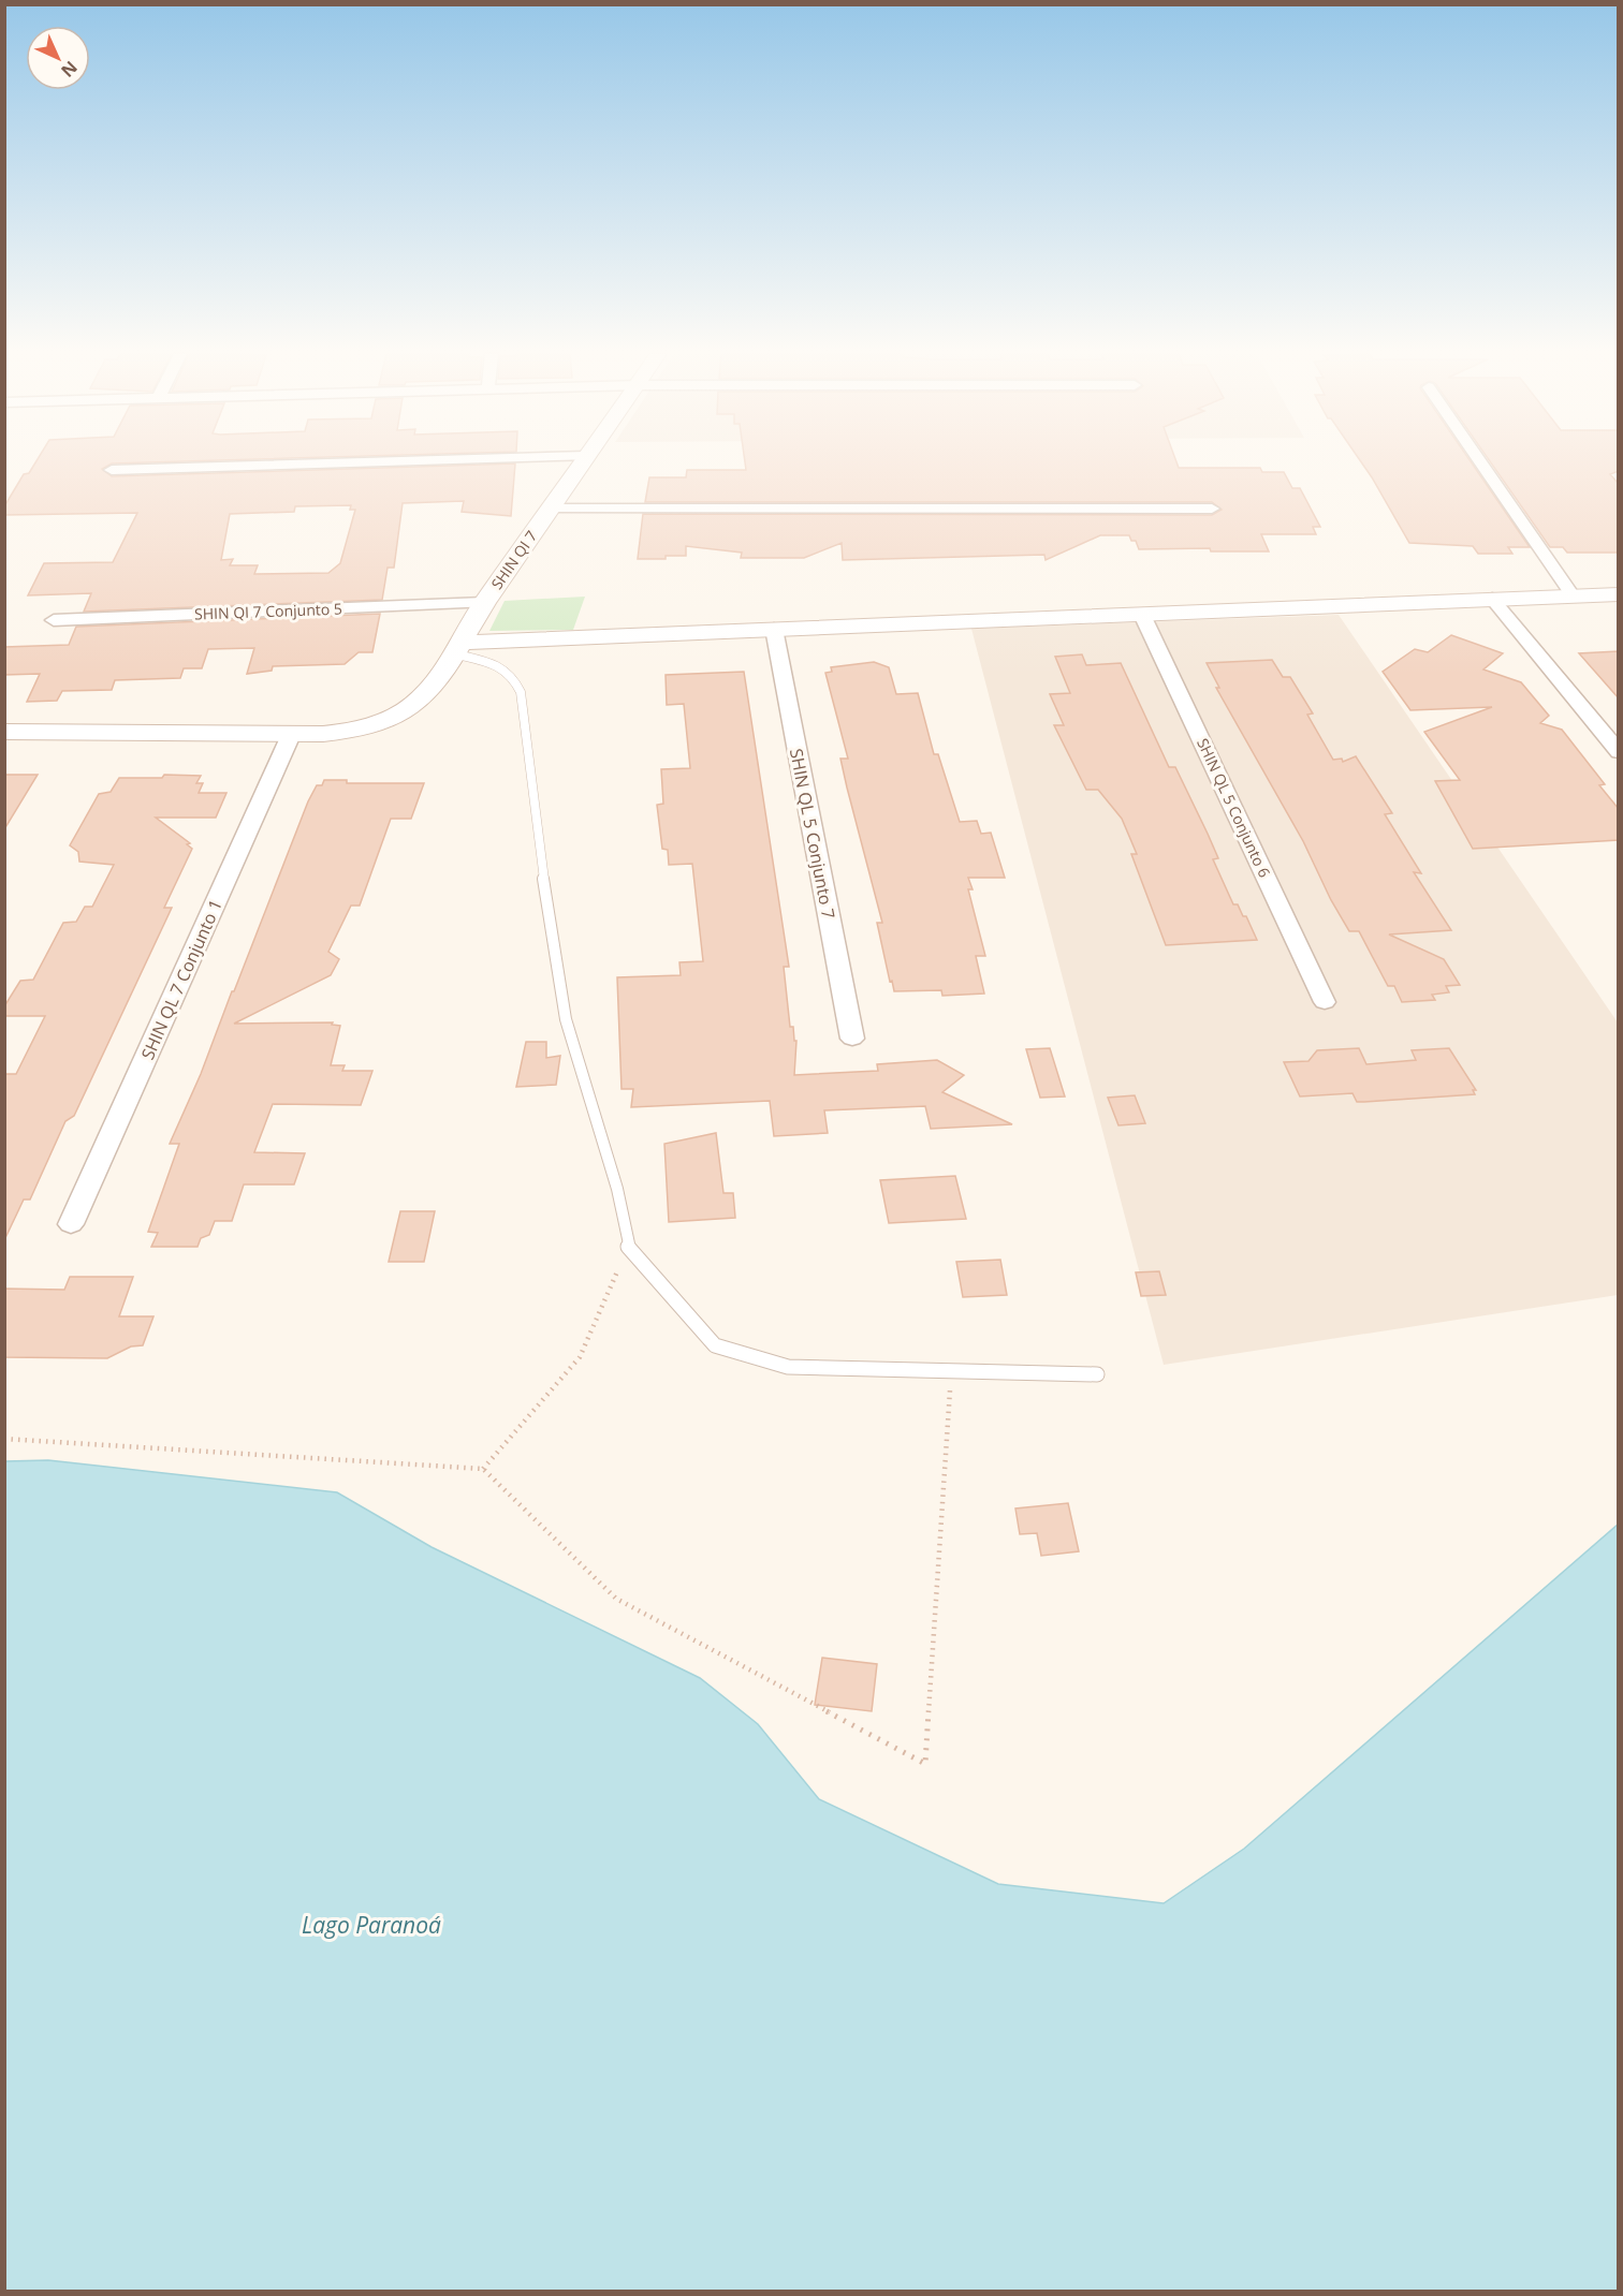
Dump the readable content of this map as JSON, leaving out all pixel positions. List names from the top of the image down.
{
  "streets": {
    "street": [
      "SHIN QI 7",
      "SHIN QI 7 Conjunto 5",
      "SHIN QL 5 Conjunto 6",
      "SHIN QL 5 Conjunto 7",
      "SHIN QL 7 Conjunto 1"
    ]
  },
  "crossings": [
    ["SHIN QI 7", "SHIN QI 7 Conjunto 5"],
    ["SHIN QI 7", "SHIN QL 7 Conjunto 1"]
  ],
  "water": ["Lago Paranoá"],
  "north": "bottom right"
}
